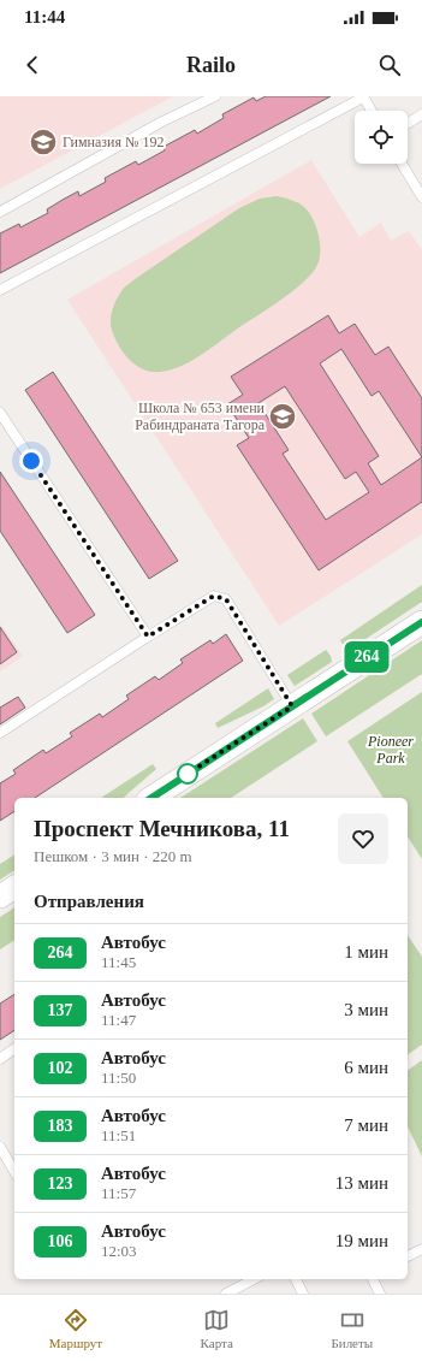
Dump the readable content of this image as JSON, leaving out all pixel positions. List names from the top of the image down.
{
  "parks": ["Pioneer Park"],
  "places": {
    "school or university": ["Гимназия № 192", "Школа № 653 имени Рабиндраната Тагора"]
  },
  "lines": ["bus line 264"],
  "page": {
    "status": "11:44",
    "header": "Railo",
    "on_map": "264",
    "heading": [
      ["Проспект Мечникова, 11", "Пешком · 3 мин · 220 m"],
      "Отправления"
    ],
    "list": [
      {
        "mark": "264",
        "name": "Автобус",
        "note": "11:45",
        "value": "1 мин"
      },
      {
        "mark": "137",
        "name": "Автобус",
        "note": "11:47",
        "value": "3 мин"
      },
      {
        "mark": "102",
        "name": "Автобус",
        "note": "11:50",
        "value": "6 мин"
      },
      {
        "mark": "183",
        "name": "Автобус",
        "note": "11:51",
        "value": "7 мин"
      },
      {
        "mark": "123",
        "name": "Автобус",
        "note": "11:57",
        "value": "13 мин"
      },
      {
        "mark": "106",
        "name": "Автобус",
        "note": "12:03",
        "value": "19 мин"
      }
    ],
    "tabs": ["Маршрут", "Карта", "Билеты"]
  }
}
